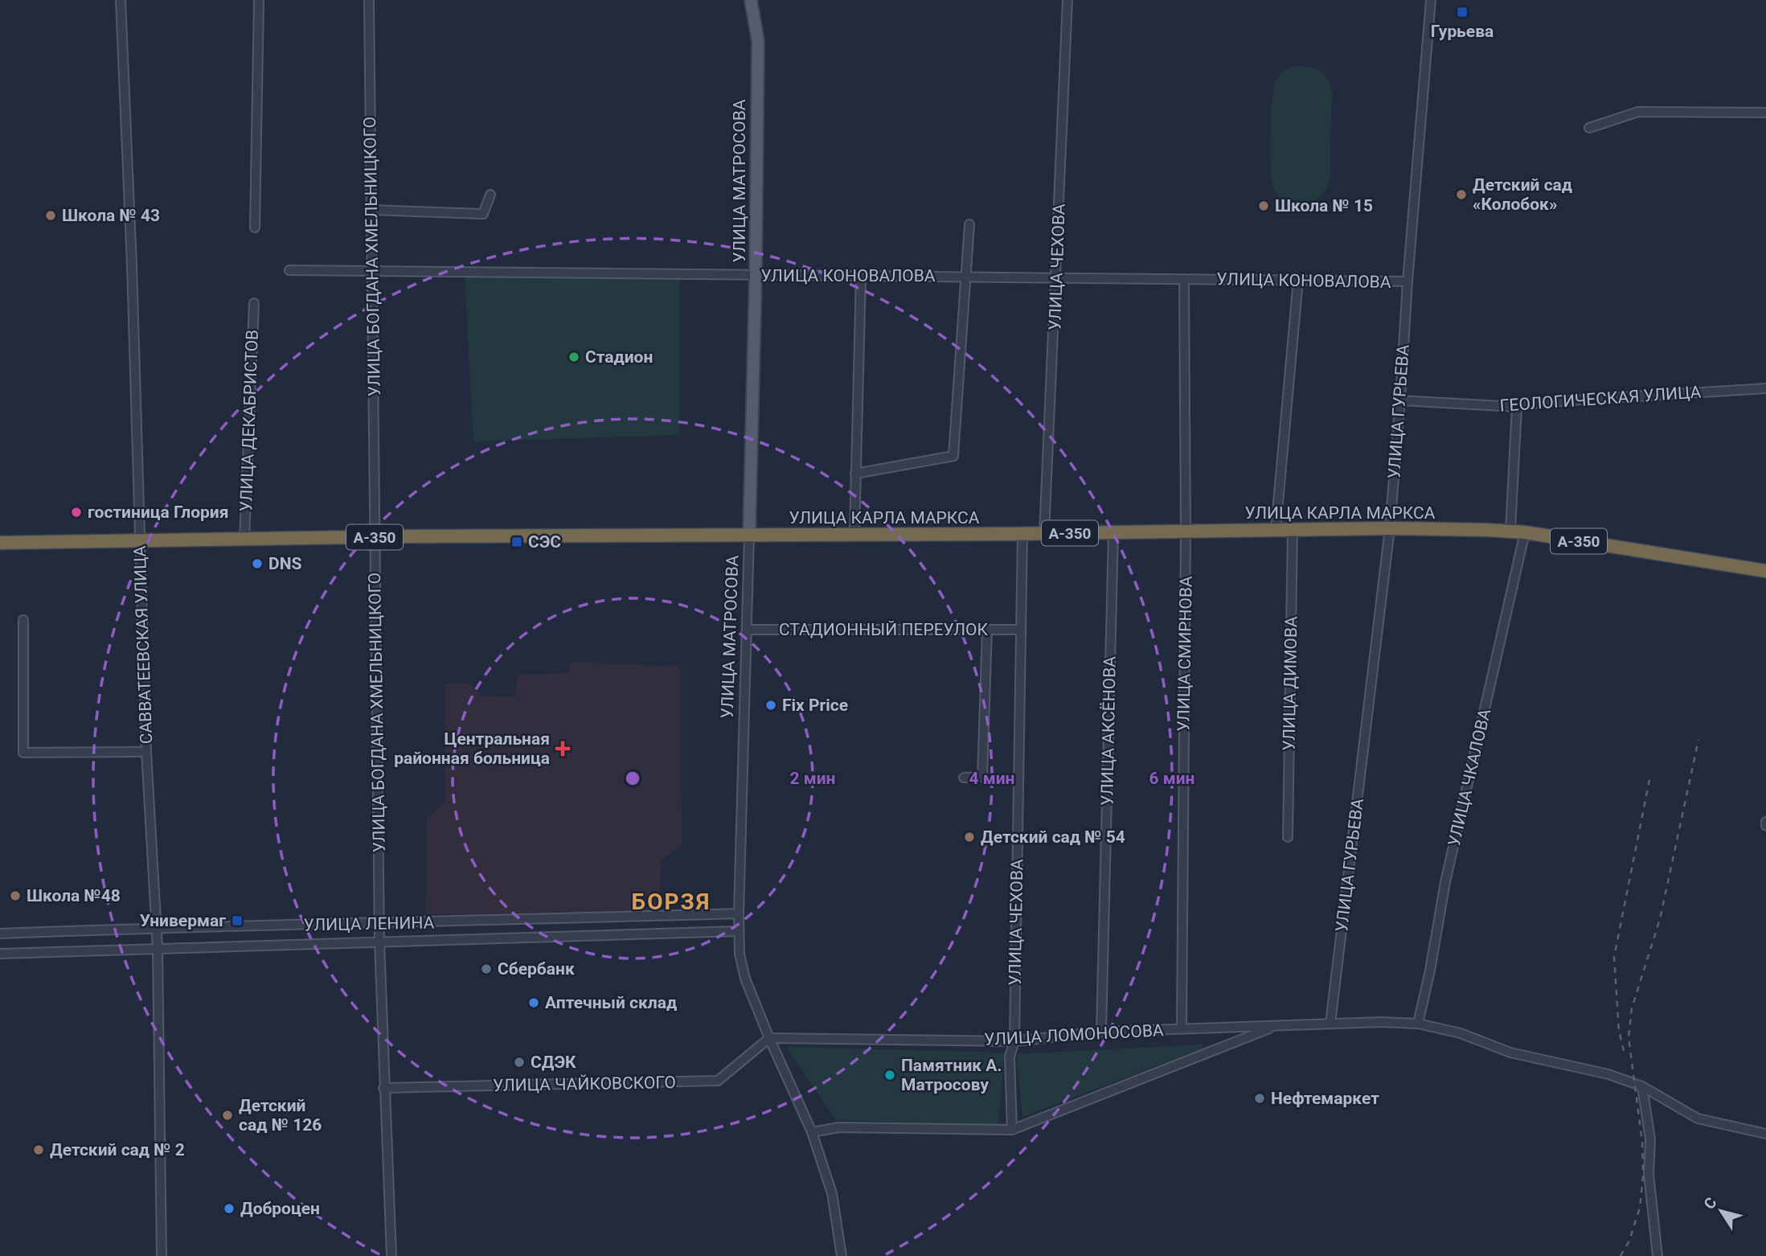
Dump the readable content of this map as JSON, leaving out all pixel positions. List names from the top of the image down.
{
  "streets": {
    "highway": ["УЛИЦА КАРЛА МАРКСА", "А-350"],
    "main road": ["УЛИЦА МАТРОСОВА"],
    "street": [
      "УЛИЦА БОГДАНА ХМЕЛЬНИЦКОГО",
      "УЛИЦА ЧЕХОВА",
      "УЛИЦА КОНОВАЛОВА",
      "ГЕОЛОГИЧЕСКАЯ УЛИЦА",
      "УЛИЦА ГУРЬЕВА",
      "УЛИЦА ДЕКАБРИСТОВ",
      "СТАДИОННЫЙ ПЕРЕУЛОК",
      "САВВАТЕЕВСКАЯ УЛИЦА",
      "УЛИЦА СМИРНОВА",
      "УЛИЦА ДИМОВА",
      "УЛИЦА АКСЁНОВА",
      "УЛИЦА ЧКАЛОВА",
      "УЛИЦА ЛЕНИНА",
      "УЛИЦА ЛОМОНОСОВА",
      "УЛИЦА ЧАЙКОВСКОГО"
    ]
  },
  "crossings": [
    ["УЛИЦА МАТРОСОВА", "УЛИЦА КОНОВАЛОВА"],
    ["УЛИЦА МАТРОСОВА", "УЛИЦА КАРЛА МАРКСА"],
    ["УЛИЦА МАТРОСОВА", "СТАДИОННЫЙ ПЕРЕУЛОК"],
    ["УЛИЦА МАТРОСОВА", "УЛИЦА ЛЕНИНА"],
    ["УЛИЦА МАТРОСОВА", "УЛИЦА ЛОМОНОСОВА"],
    ["УЛИЦА МАТРОСОВА", "УЛИЦА ЧАЙКОВСКОГО"],
    ["УЛИЦА БОГДАНА ХМЕЛЬНИЦКОГО", "УЛИЦА КОНОВАЛОВА"],
    ["УЛИЦА БОГДАНА ХМЕЛЬНИЦКОГО", "УЛИЦА КАРЛА МАРКСА"],
    ["УЛИЦА БОГДАНА ХМЕЛЬНИЦКОГО", "УЛИЦА ЛЕНИНА"],
    ["УЛИЦА БОГДАНА ХМЕЛЬНИЦКОГО", "УЛИЦА ЧАЙКОВСКОГО"],
    ["УЛИЦА ЧЕХОВА", "УЛИЦА КОНОВАЛОВА"],
    ["УЛИЦА ЧЕХОВА", "УЛИЦА КАРЛА МАРКСА"],
    ["УЛИЦА ЧЕХОВА", "СТАДИОННЫЙ ПЕРЕУЛОК"],
    ["УЛИЦА ЧЕХОВА", "УЛИЦА ЛОМОНОСОВА"],
    ["УЛИЦА КОНОВАЛОВА", "УЛИЦА ГУРЬЕВА"],
    ["УЛИЦА КОНОВАЛОВА", "УЛИЦА СМИРНОВА"],
    ["ГЕОЛОГИЧЕСКАЯ УЛИЦА", "УЛИЦА ГУРЬЕВА"],
    ["УЛИЦА ГУРЬЕВА", "УЛИЦА КАРЛА МАРКСА"],
    ["УЛИЦА ГУРЬЕВА", "УЛИЦА ЛОМОНОСОВА"],
    ["УЛИЦА ДЕКАБРИСТОВ", "УЛИЦА КАРЛА МАРКСА"],
    ["УЛИЦА КАРЛА МАРКСА", "САВВАТЕЕВСКАЯ УЛИЦА"],
    ["УЛИЦА КАРЛА МАРКСА", "УЛИЦА СМИРНОВА"],
    ["УЛИЦА КАРЛА МАРКСА", "УЛИЦА ДИМОВА"],
    ["УЛИЦА КАРЛА МАРКСА", "УЛИЦА АКСЁНОВА"],
    ["УЛИЦА КАРЛА МАРКСА", "УЛИЦА ЧКАЛОВА"],
    ["САВВАТЕЕВСКАЯ УЛИЦА", "УЛИЦА ЛЕНИНА"],
    ["УЛИЦА СМИРНОВА", "УЛИЦА ЛОМОНОСОВА"],
    ["УЛИЦА АКСЁНОВА", "УЛИЦА ЛОМОНОСОВА"],
    ["УЛИЦА ЧКАЛОВА", "УЛИЦА ЛОМОНОСОВА"],
    ["УЛИЦА ЛОМОНОСОВА", "УЛИЦА ЧАЙКОВСКОГО"]
  ],
  "districts": ["БОРЗЯ"],
  "places": {
    "transit": ["Гурьева", "СЭС", "Универмаг"],
    "other": [
      "Детский сад «Колобок»",
      "Школа № 15",
      "Школа № 43",
      "Стадион",
      "гостиница Глория",
      "DNS",
      "Fix Price",
      "Детский сад № 54",
      "Школа №48",
      "Сбербанк",
      "Аптечный склад",
      "СДЭК",
      "Памятник А. Матросову",
      "Нефтемаркет",
      "Детский сад № 126",
      "Детский сад № 2",
      "Доброцен"
    ],
    "health": ["Центральная районная больница"]
  },
  "north": "top left",
  "rings": ["2 мин", "4 мин", "6 мин"]
}
